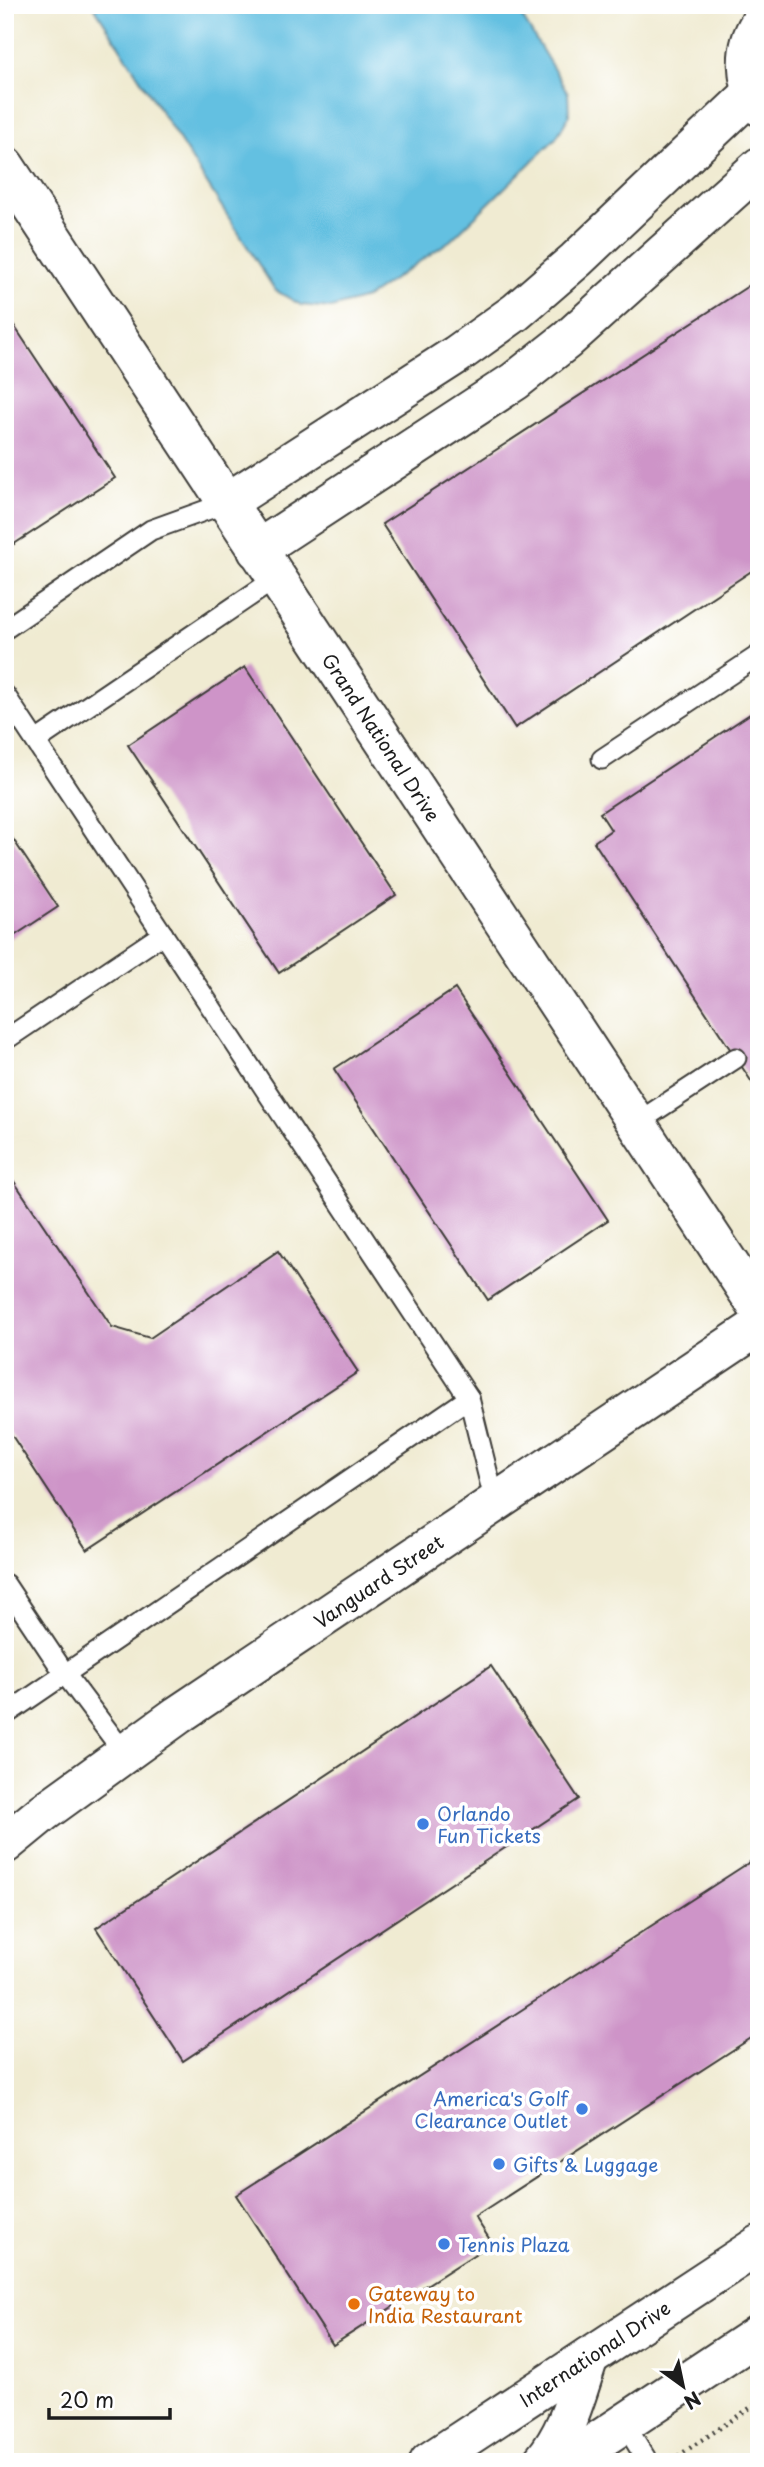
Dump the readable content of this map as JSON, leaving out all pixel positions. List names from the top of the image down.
{
  "streets": {
    "street": ["Grand National Drive", "Vanguard Street", "International Drive"]
  },
  "places": [
    "Orlando Fun Tickets",
    "America's Golf Clearance Outlet",
    "Gifts & Luggage",
    "Tennis Plaza",
    "Gateway to India Restaurant"
  ],
  "scale_bar": "20 m",
  "north": "bottom right"
}
